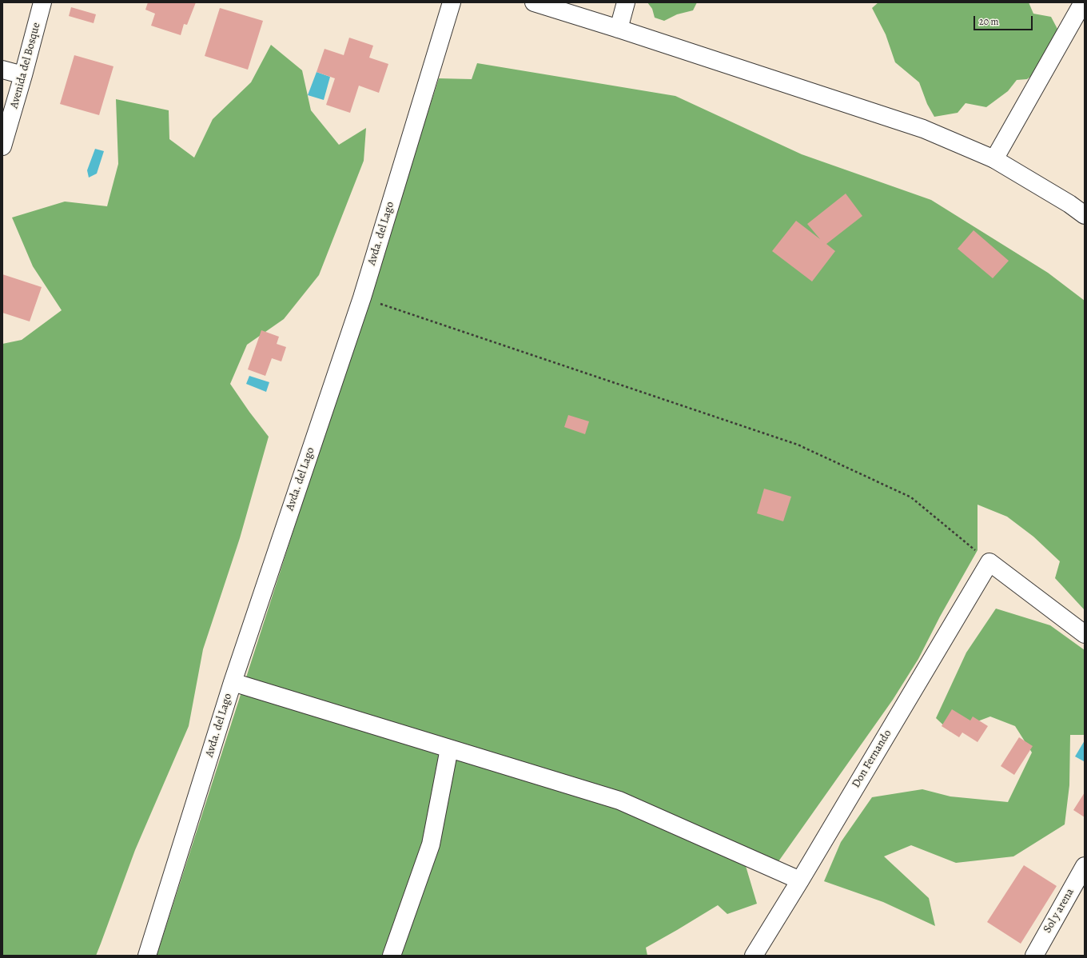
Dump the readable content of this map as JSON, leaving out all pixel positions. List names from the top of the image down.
{
  "streets": {
    "street": [
      "Avenida del Bosque",
      "Avda. del Lago",
      "Don Fernando",
      "Sol y arena"
    ]
  },
  "scale_bar": "20 m"
}
